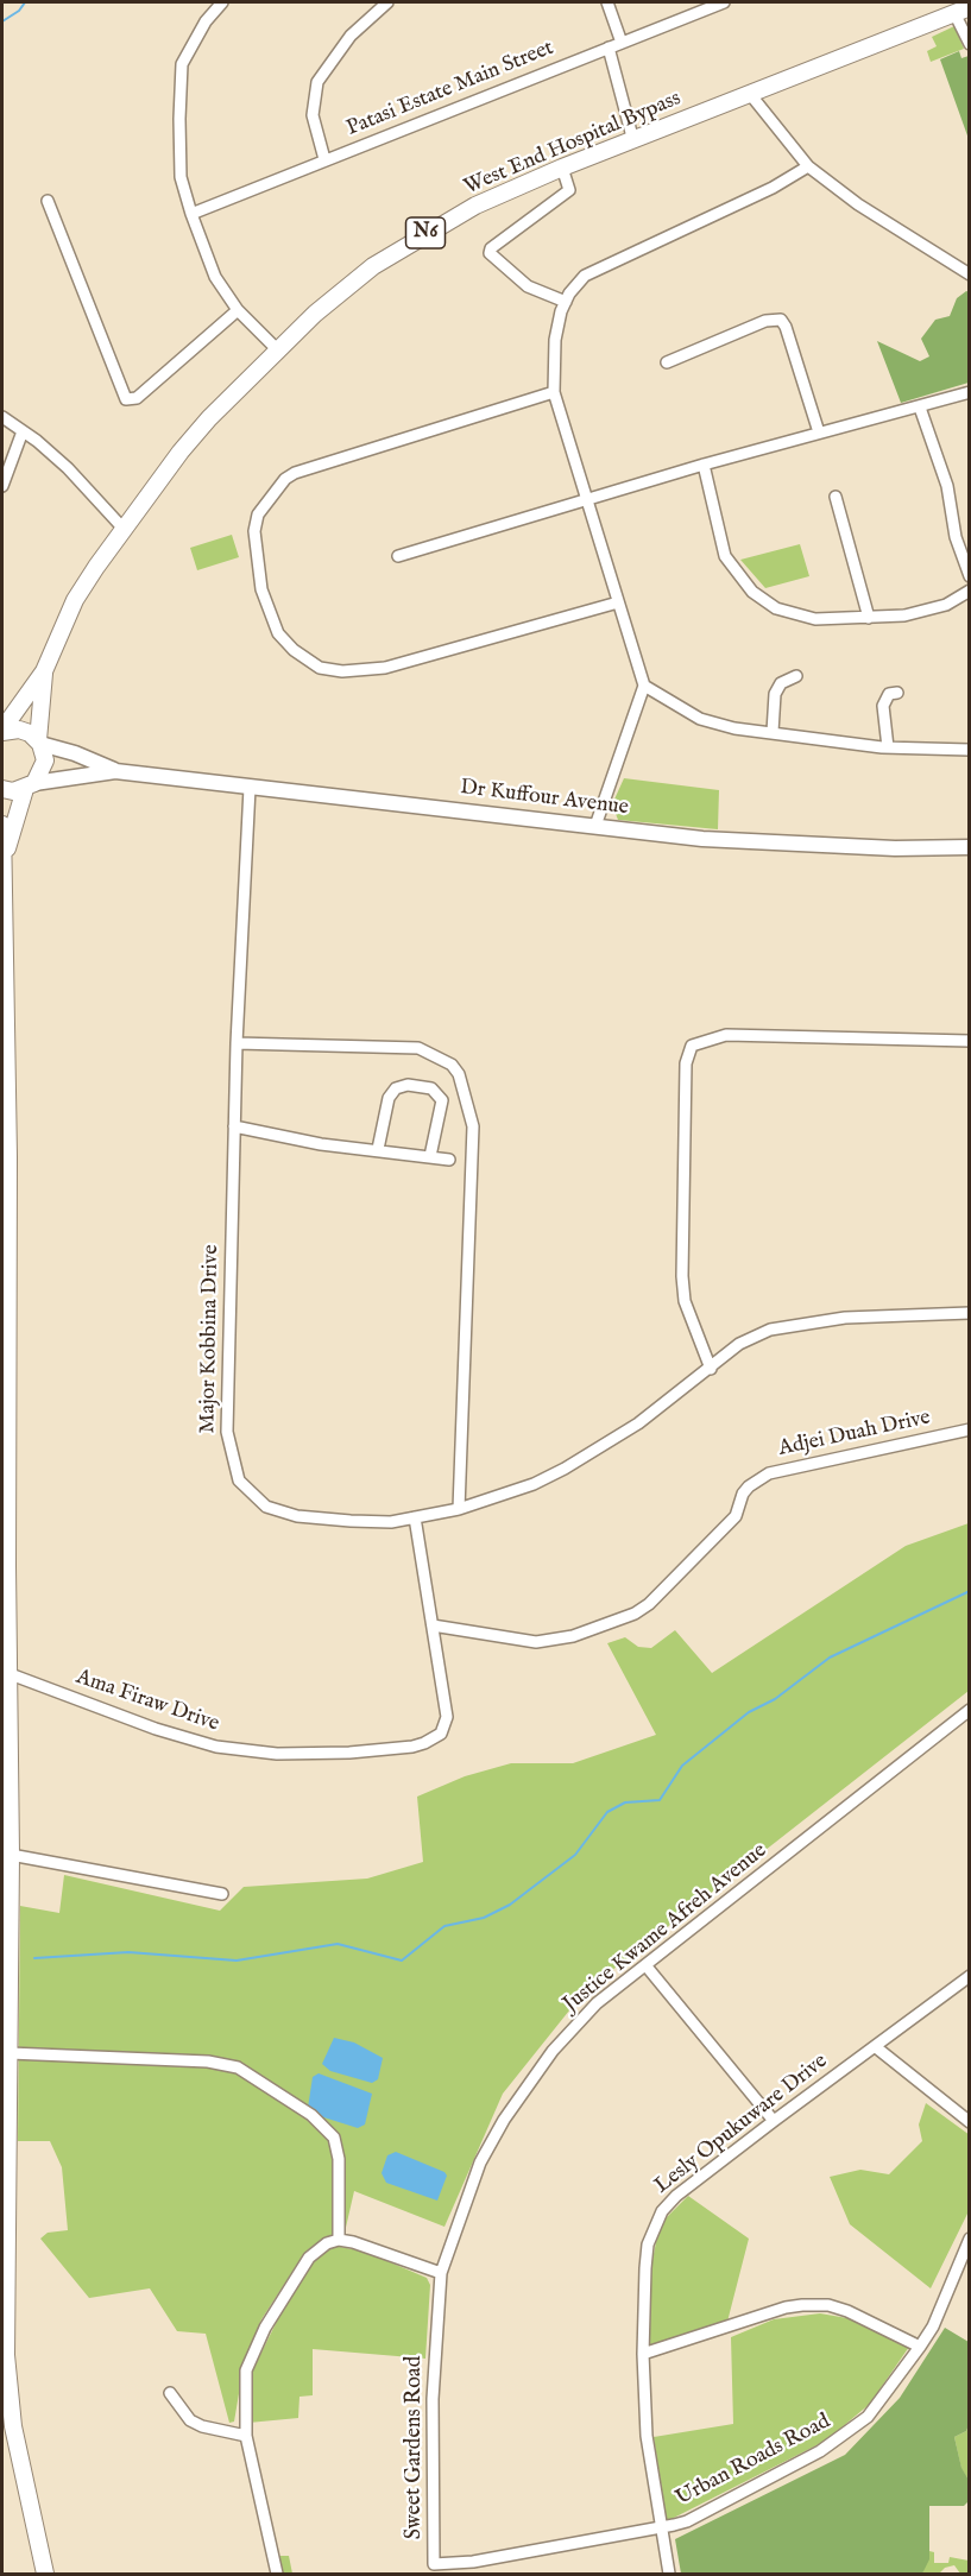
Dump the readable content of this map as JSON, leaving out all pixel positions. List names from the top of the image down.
{
  "streets": {
    "highway": ["West End Hospital Bypass", "N6"],
    "main road": ["Dr Kuffour Avenue"],
    "street": [
      "Patasi Estate Main Street",
      "Major Kobbina Drive",
      "Adjei Duah Drive",
      "Ama Firaw Drive",
      "Justice Kwame Afreh Avenue",
      "Lesly Opukuware Drive",
      "Sweet Gardens Road",
      "Urban Roads Road"
    ]
  },
  "crossings": [
    ["West End Hospital Bypass", "N6"],
    ["N6", "Ama Firaw Drive"],
    ["Dr Kuffour Avenue", "Major Kobbina Drive"],
    ["Major Kobbina Drive", "Ama Firaw Drive"],
    ["Adjei Duah Drive", "Ama Firaw Drive"],
    ["Justice Kwame Afreh Avenue", "Sweet Gardens Road"],
    ["Lesly Opukuware Drive", "Sweet Gardens Road"],
    ["Lesly Opukuware Drive", "Urban Roads Road"],
    ["Sweet Gardens Road", "Urban Roads Road"]
  ]
}
